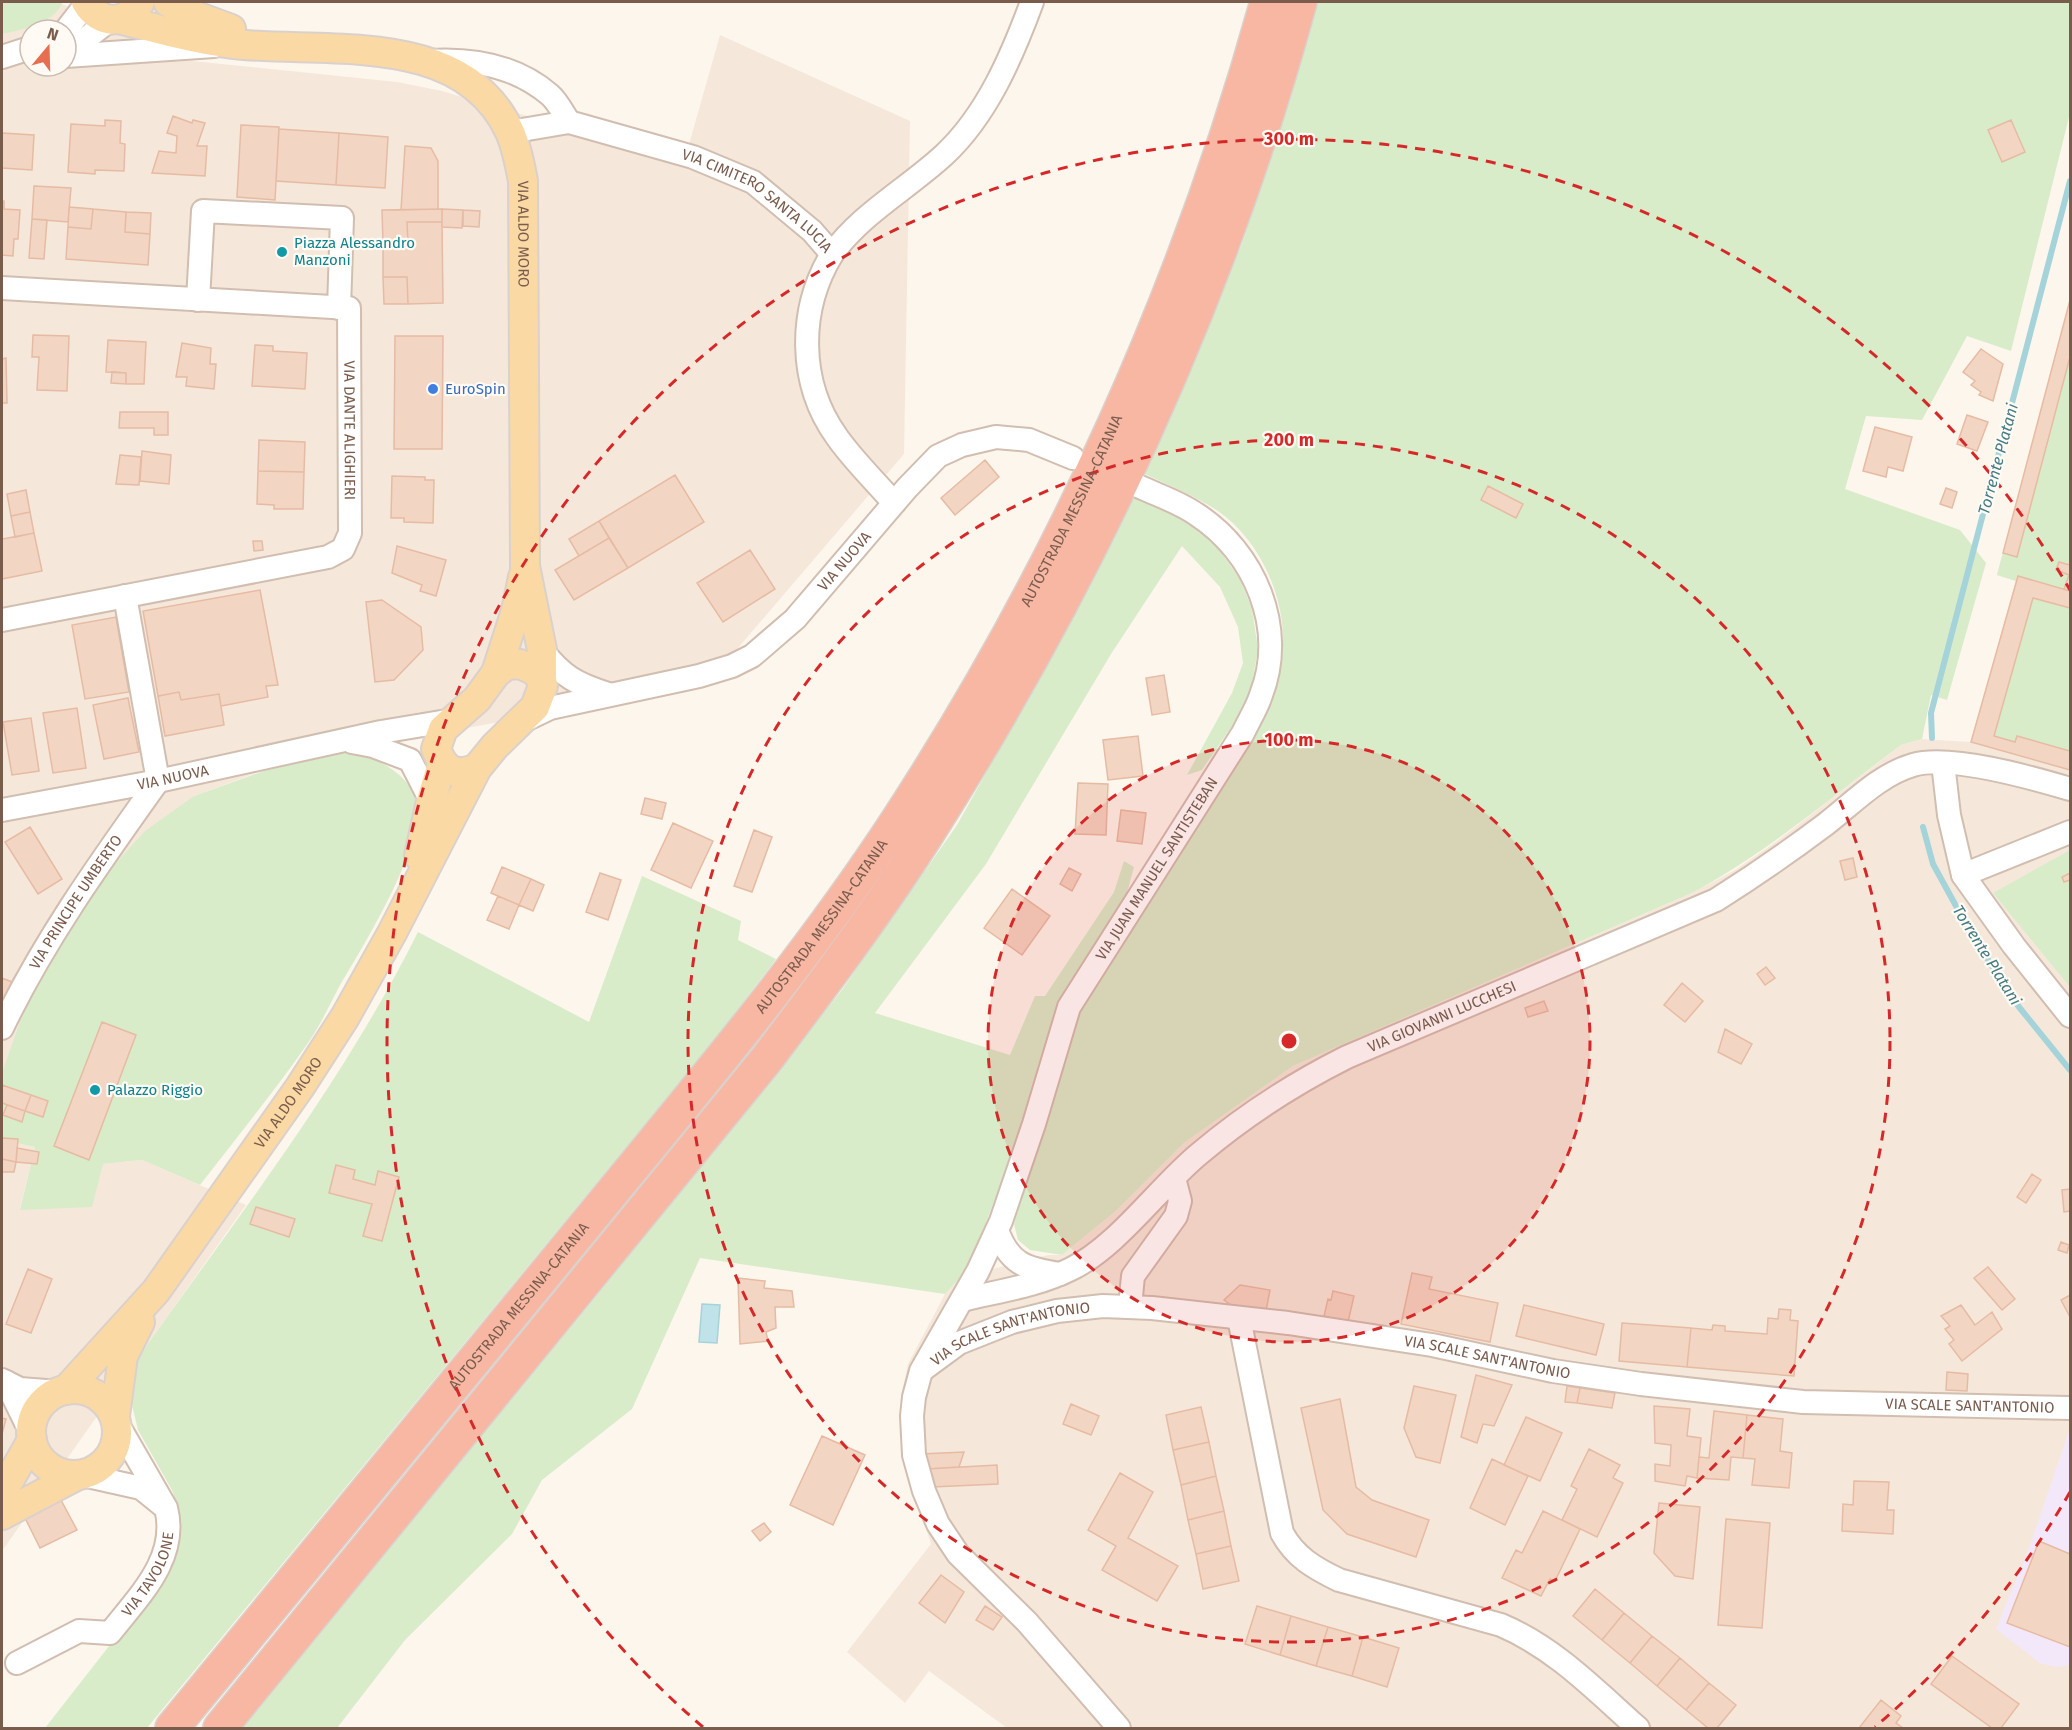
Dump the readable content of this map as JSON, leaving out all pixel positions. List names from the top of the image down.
{
  "streets": {
    "highway": ["AUTOSTRADA MESSINA-CATANIA"],
    "main road": ["VIA ALDO MORO"],
    "street": [
      "VIA CIMITERO SANTA LUCIA",
      "VIA DANTE ALIGHIERI",
      "VIA NUOVA",
      "VIA JUAN MANUEL SANTISTEBAN",
      "VIA PRINCIPE UMBERTO",
      "VIA GIOVANNI LUCCHESI",
      "VIA SCALE SANT'ANTONIO",
      "VIA TAVOLONE"
    ]
  },
  "crossings": [
    ["VIA CIMITERO SANTA LUCIA", "VIA ALDO MORO"],
    ["VIA CIMITERO SANTA LUCIA", "VIA NUOVA"],
    ["VIA NUOVA", "VIA PRINCIPE UMBERTO"],
    ["VIA JUAN MANUEL SANTISTEBAN", "VIA GIOVANNI LUCCHESI"],
    ["VIA JUAN MANUEL SANTISTEBAN", "VIA SCALE SANT'ANTONIO"]
  ],
  "water": ["Torrente Platani"],
  "places": ["Piazza Alessandro Manzoni", "EuroSpin", "Palazzo Riggio"],
  "north": "top",
  "rings": ["300 m", "200 m", "100 m"]
}
